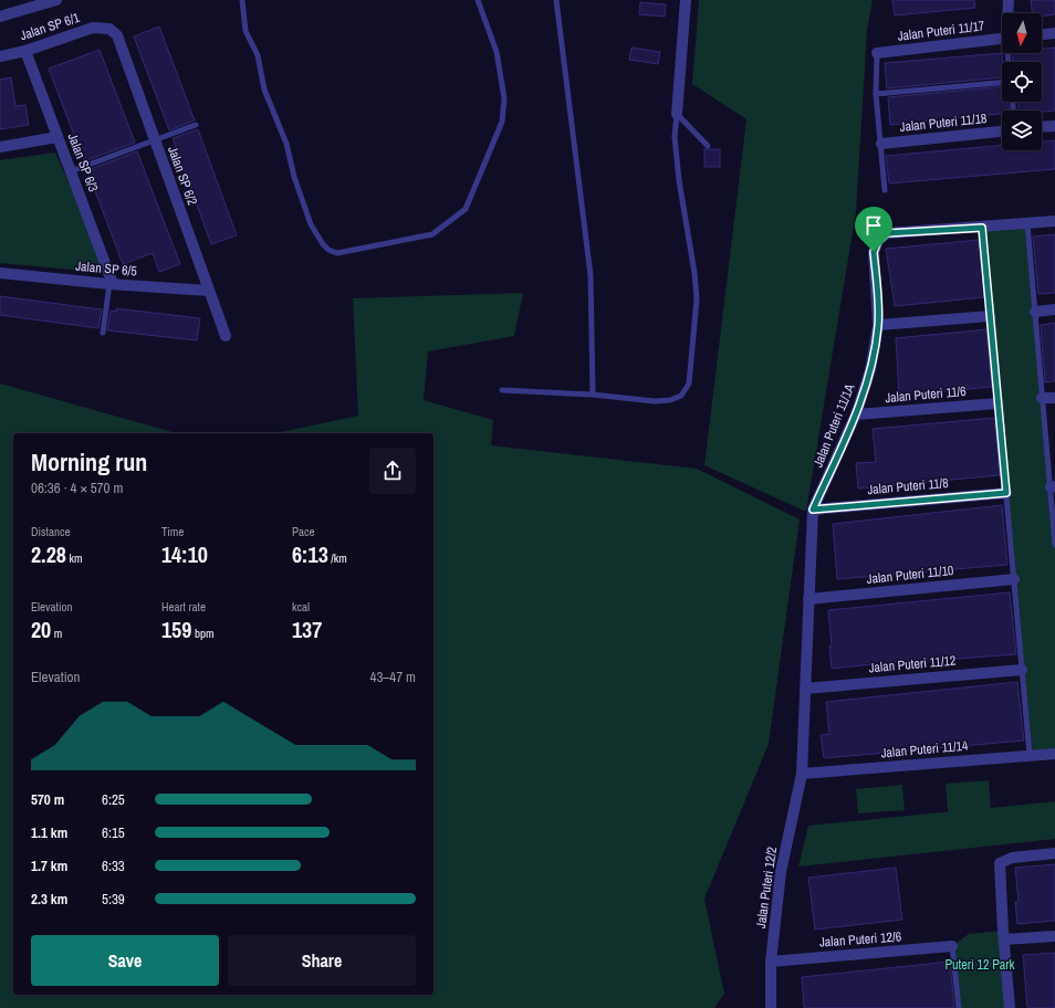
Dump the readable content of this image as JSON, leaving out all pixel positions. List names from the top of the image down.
{
  "streets": {
    "street": [
      "Jalan SP 6/1",
      "Jalan Puteri 11/17",
      "Jalan Puteri 11/18",
      "Jalan SP 6/3",
      "Jalan SP 6/2",
      "Jalan SP 6/5",
      "Jalan Puteri 11/6",
      "Jalan Puteri 11/1A",
      "Jalan Puteri 11/8",
      "Jalan Puteri 11/10",
      "Jalan Puteri 11/12",
      "Jalan Puteri 11/14",
      "Jalan Puteri 12/2",
      "Jalan Puteri 12/6"
    ]
  },
  "crossings": [
    ["Jalan SP 6/1", "Jalan SP 6/3"],
    ["Jalan SP 6/1", "Jalan SP 6/2"],
    ["Jalan SP 6/3", "Jalan SP 6/5"],
    ["Jalan SP 6/2", "Jalan SP 6/5"],
    ["Jalan Puteri 11/6", "Jalan Puteri 11/1A"],
    ["Jalan Puteri 11/1A", "Jalan Puteri 11/8"],
    ["Jalan Puteri 11/1A", "Jalan Puteri 11/10"],
    ["Jalan Puteri 11/1A", "Jalan Puteri 11/12"],
    ["Jalan Puteri 11/1A", "Jalan Puteri 11/14"],
    ["Jalan Puteri 11/1A", "Jalan Puteri 12/2"],
    ["Jalan Puteri 11/14", "Jalan Puteri 12/2"],
    ["Jalan Puteri 12/2", "Jalan Puteri 12/6"]
  ],
  "parks": ["Puteri 12 Park"],
  "north": "bottom",
  "page": {
    "heading": ["Morning run", "06:36 · 4 × 570 m"],
    "stats": [
      ["Distance", "2.28 km"],
      ["Time", "14:10"],
      ["Pace", "6:13 /km"],
      ["Elevation", "20 m"],
      ["Heart rate", "159 bpm"],
      ["kcal", "137"]
    ],
    "chart": ["Elevation", "43–47 m"],
    "list": [
      {
        "name": "570 m",
        "note": "6:25"
      },
      {
        "name": "1.1 km",
        "note": "6:15"
      },
      {
        "name": "1.7 km",
        "note": "6:33"
      },
      {
        "name": "2.3 km",
        "note": "5:39"
      }
    ],
    "buttons": ["Save", "Share"]
  }
}
